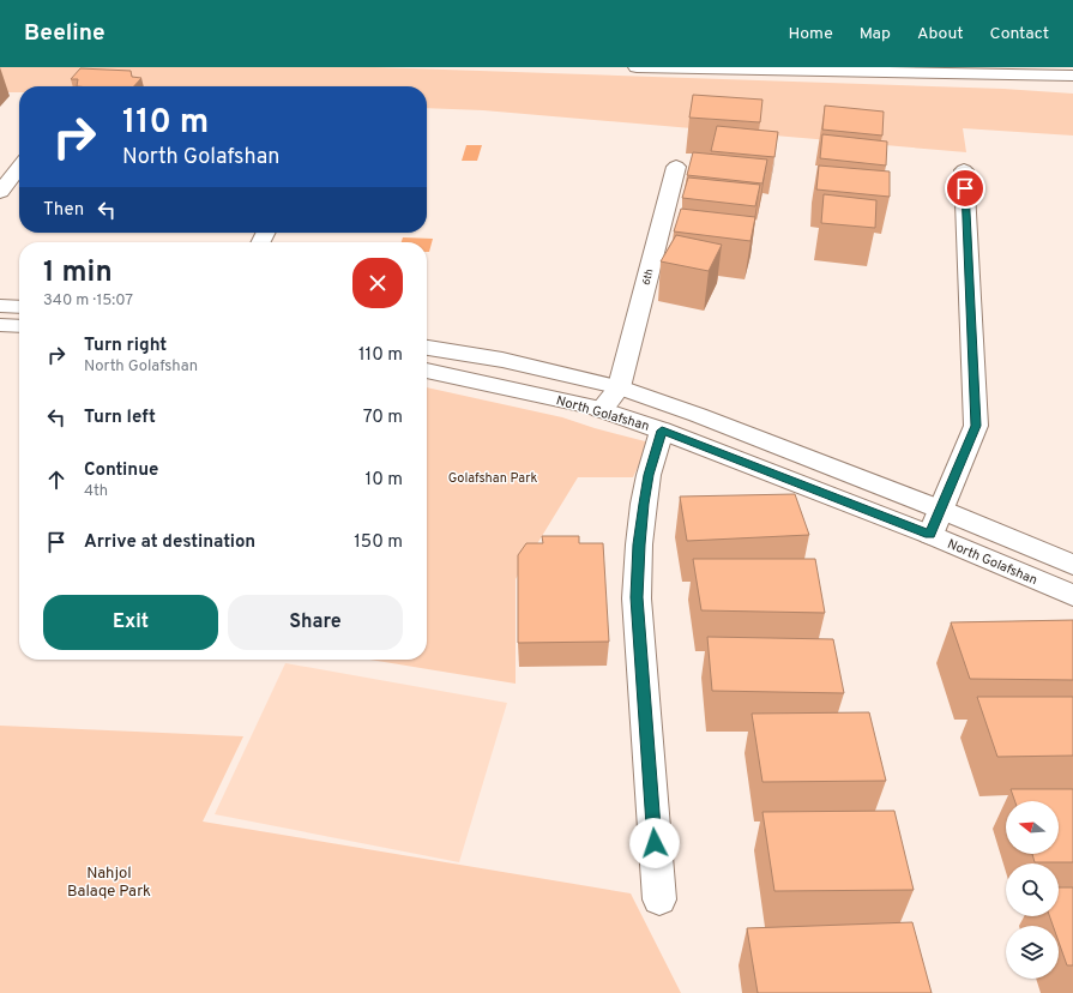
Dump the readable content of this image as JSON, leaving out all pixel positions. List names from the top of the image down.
{
  "streets": {
    "main road": ["6th", "North Golafshan"]
  },
  "crossings": [
    ["6th", "North Golafshan"]
  ],
  "parks": ["Golafshan Park", "Nahjol Balaqe Park"],
  "north": "left",
  "page": {
    "header": "Beeline",
    "nav": [
      "Home",
      "Map",
      "About",
      "Contact"
    ],
    "turn": ["110 m", "North Golafshan"],
    "then": "Then",
    "heading": ["1 min", "340 m · 15:07"],
    "list": [
      {
        "name": "Turn right",
        "note": "North Golafshan",
        "value": "110 m"
      },
      {
        "name": "Turn left",
        "value": "70 m"
      },
      {
        "name": "Continue",
        "note": "4th",
        "value": "10 m"
      },
      {
        "name": "Arrive at destination",
        "value": "150 m"
      }
    ],
    "buttons": ["Exit", "Share"]
  }
}
